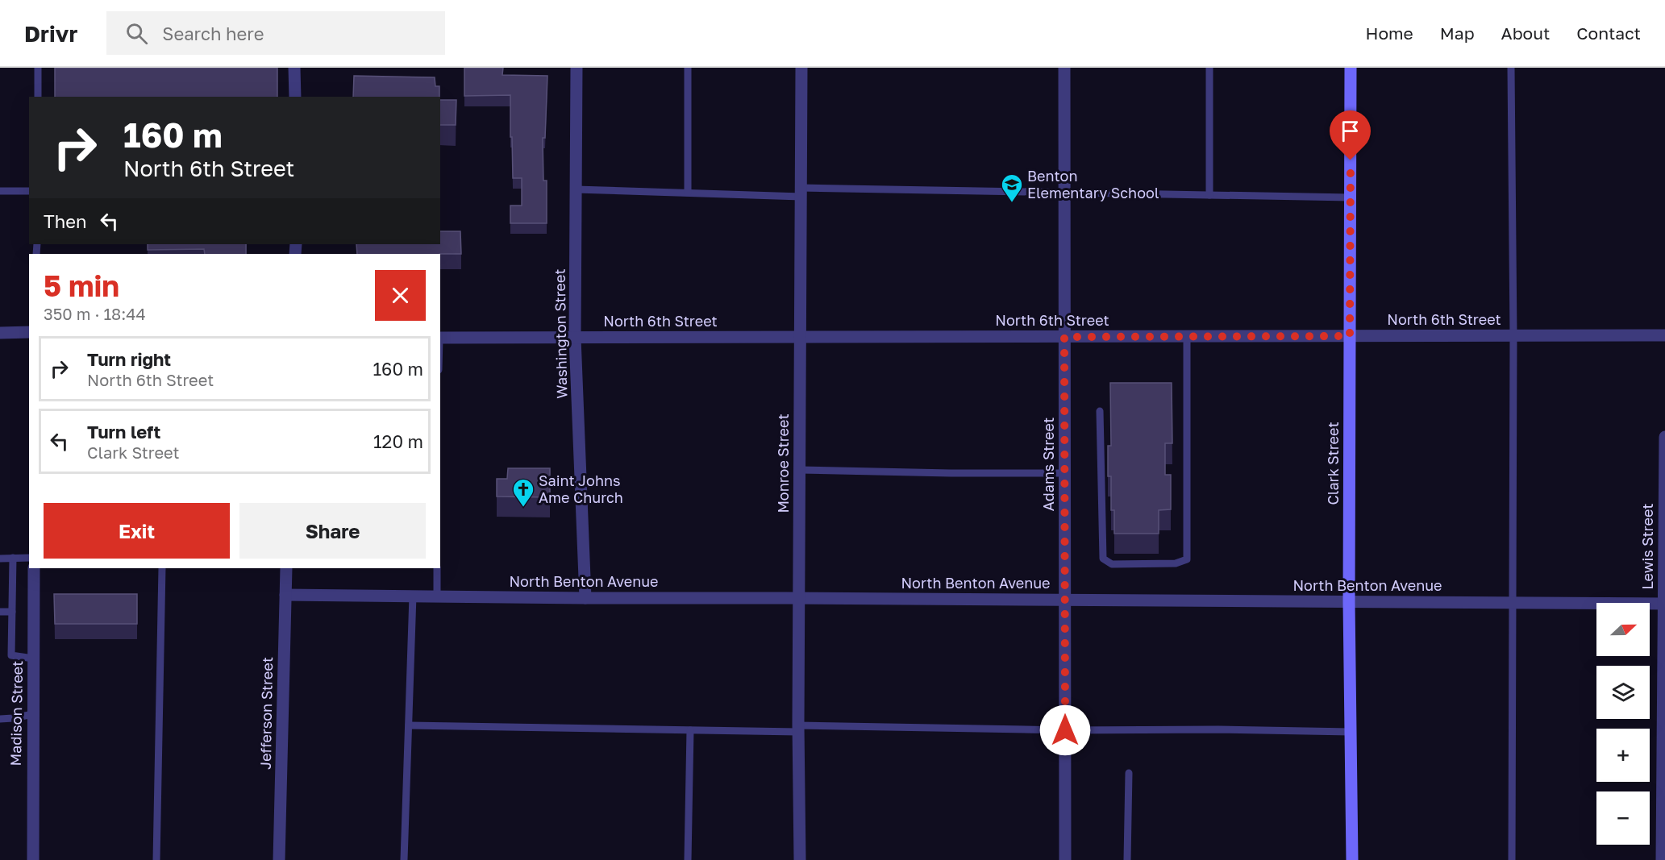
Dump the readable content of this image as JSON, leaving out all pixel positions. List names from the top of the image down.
{
  "streets": {
    "main road": ["Clark Street"],
    "street": [
      "North 6th Street",
      "Washington Street",
      "Monroe Street",
      "Adams Street",
      "Lewis Street",
      "North Benton Avenue",
      "Madison Street",
      "Jefferson Street"
    ]
  },
  "crossings": [
    ["North 6th Street", "Washington Street"],
    ["North 6th Street", "Monroe Street"],
    ["North 6th Street", "Clark Street"],
    ["North 6th Street", "Adams Street"],
    ["Washington Street", "North Benton Avenue"],
    ["Monroe Street", "North Benton Avenue"],
    ["Clark Street", "North Benton Avenue"],
    ["Adams Street", "North Benton Avenue"],
    ["Lewis Street", "North Benton Avenue"],
    ["North Benton Avenue", "Jefferson Street"]
  ],
  "places": {
    "school or university": ["Benton Elementary School"],
    "church": ["Saint Johns Ame Church"]
  },
  "north": "right",
  "page": {
    "header": "Drivr",
    "search": "Search here",
    "nav": [
      "Home",
      "Map",
      "About",
      "Contact"
    ],
    "turn": ["160 m", "North 6th Street"],
    "then": "Then",
    "heading": ["5 min", "350 m · 18:44"],
    "list": [
      {
        "name": "Turn right",
        "note": "North 6th Street",
        "value": "160 m"
      },
      {
        "name": "Turn left",
        "note": "Clark Street",
        "value": "120 m"
      }
    ],
    "buttons": ["Exit", "Share"],
    "map_buttons": ["+", "−"]
  }
}
